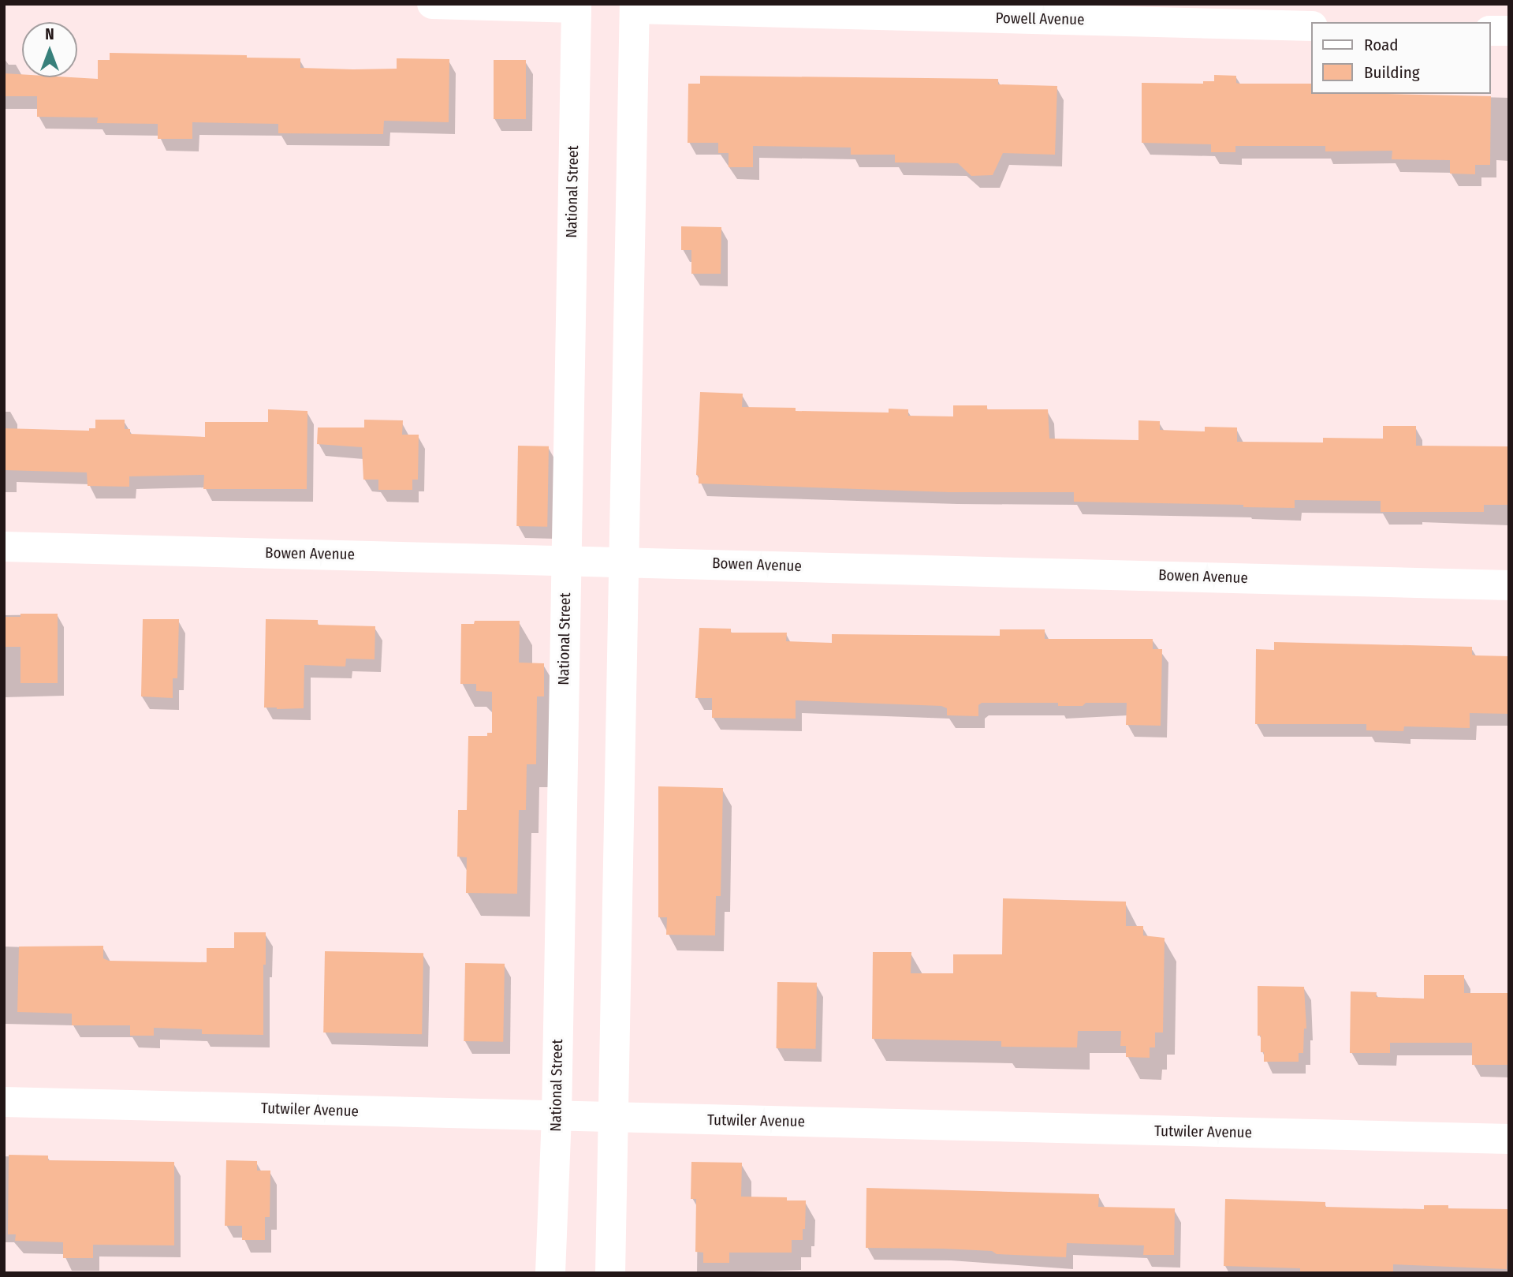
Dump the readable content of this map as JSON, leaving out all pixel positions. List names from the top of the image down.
{
  "streets": {
    "street": [
      "Powell Avenue",
      "National Street",
      "Bowen Avenue",
      "Tutwiler Avenue"
    ]
  },
  "crossings": [
    ["National Street", "Bowen Avenue"],
    ["National Street", "Tutwiler Avenue"]
  ],
  "legend": ["Road", "Building"],
  "north": "top"
}
